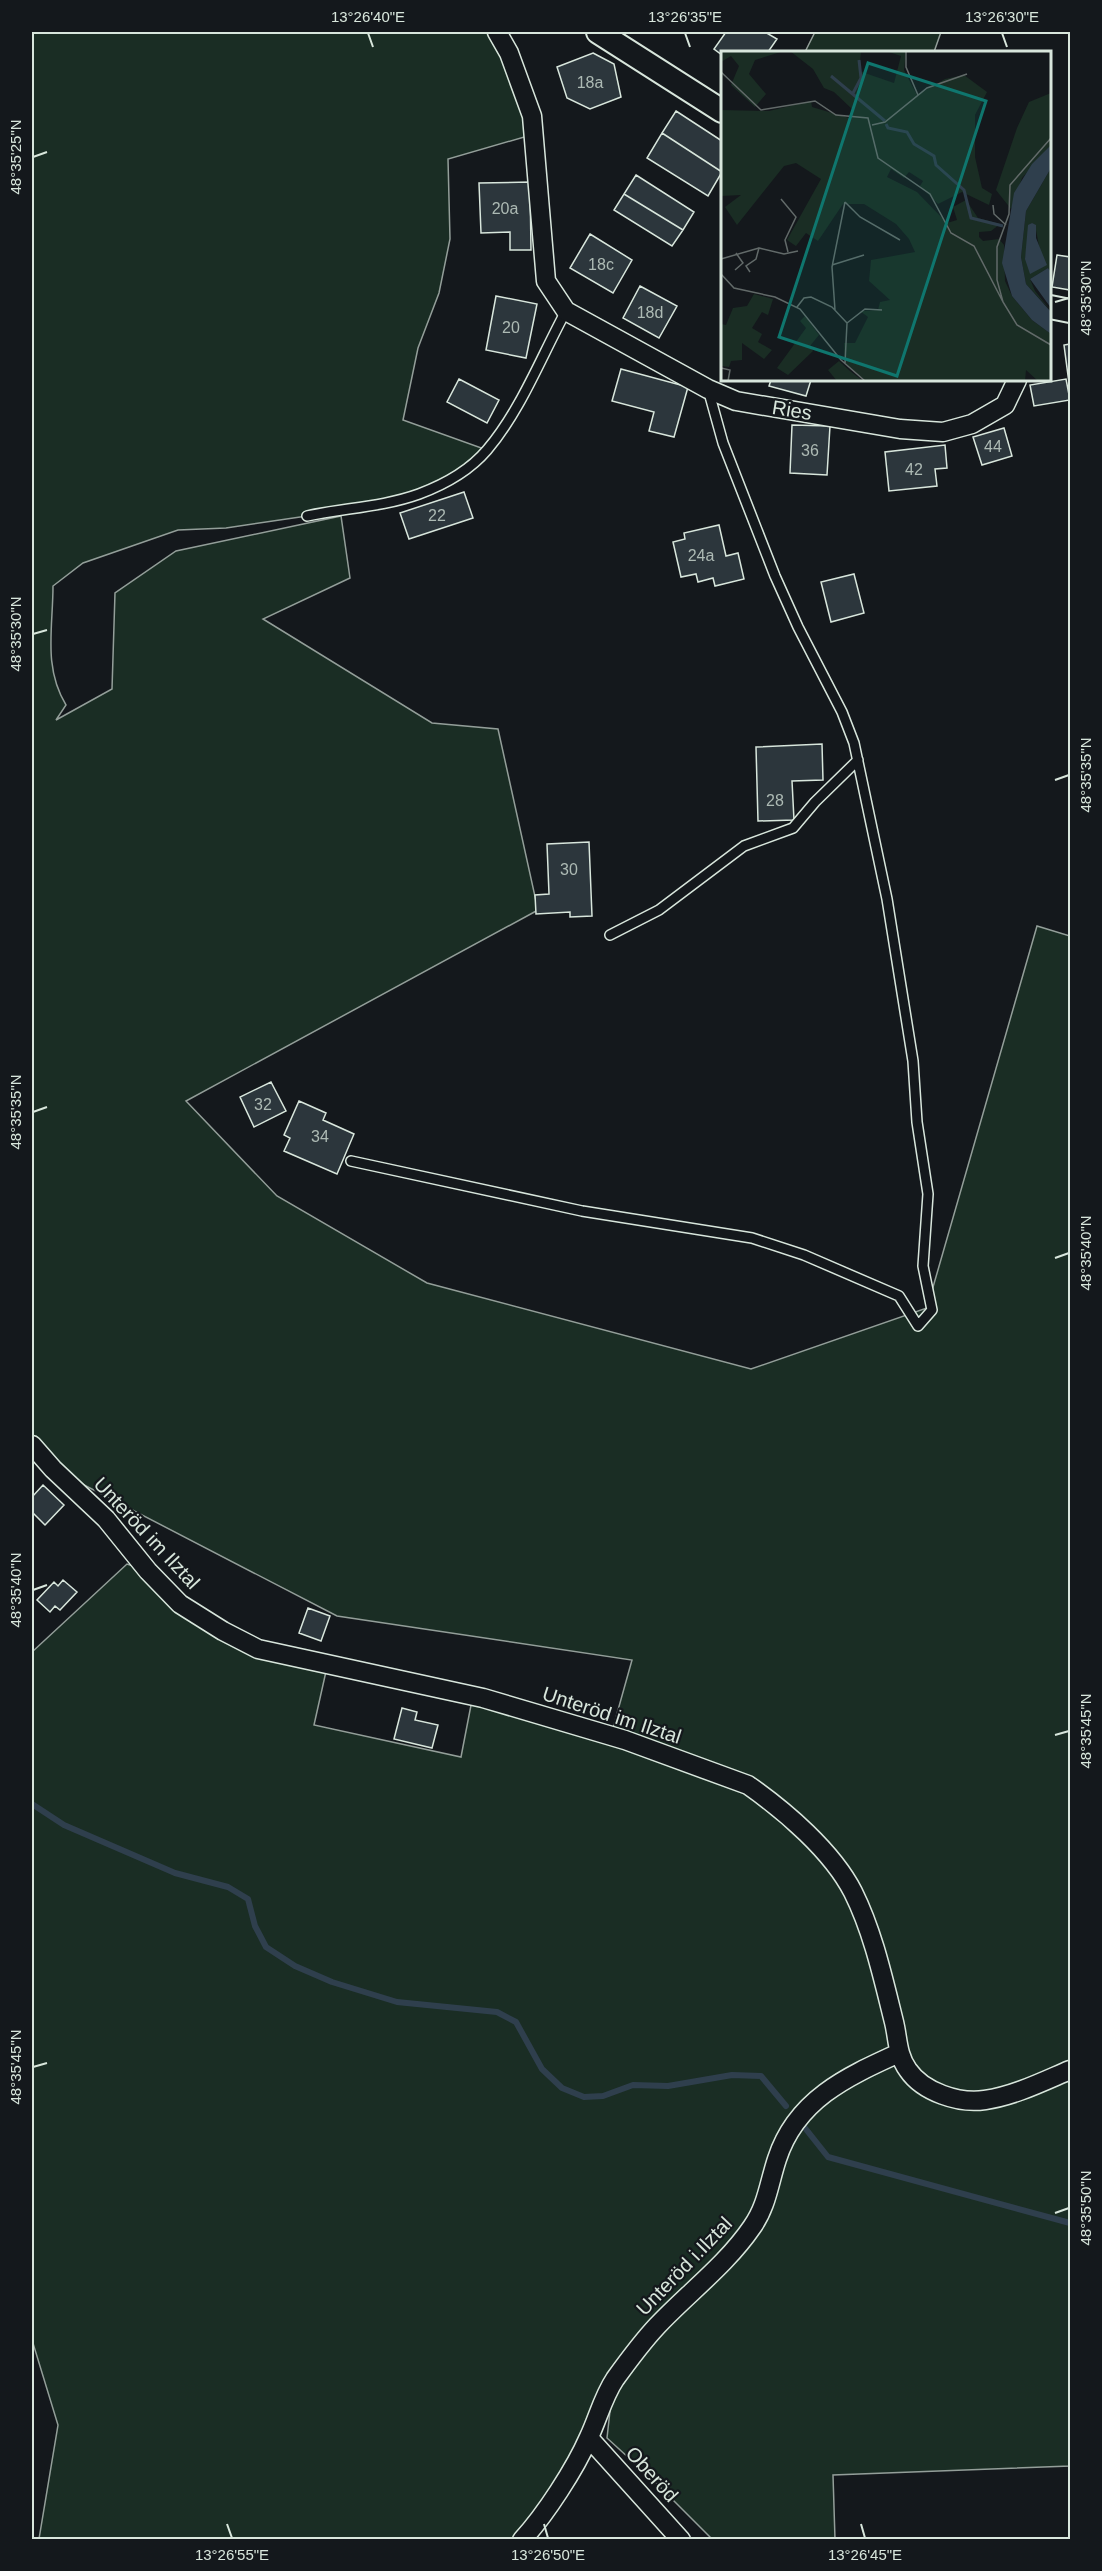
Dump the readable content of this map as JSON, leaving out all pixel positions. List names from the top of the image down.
{
  "streets": {
    "street": [
      "Ries",
      "Unteröd im Ilztal",
      "Unteröd i.Ilztal",
      "Oberöd"
    ]
  },
  "crossings": [
    ["Unteröd im Ilztal", "Unteröd i.Ilztal"],
    ["Unteröd i.Ilztal", "Oberöd"]
  ],
  "house_numbers": [
    "18a",
    "20a",
    "18c",
    "18d",
    "20",
    "44",
    "36",
    "42",
    "22",
    "24a",
    "28",
    "30",
    "32",
    "34"
  ],
  "coordinates": [
    "13°26'40\"E",
    "13°26'35\"E",
    "13°26'30\"E",
    "48°35'25\"N",
    "48°35'30\"N",
    "48°35'35\"N",
    "48°35'40\"N",
    "48°35'45\"N",
    "48°35'50\"N",
    "13°26'55\"E",
    "13°26'50\"E",
    "13°26'45\"E"
  ]
}
